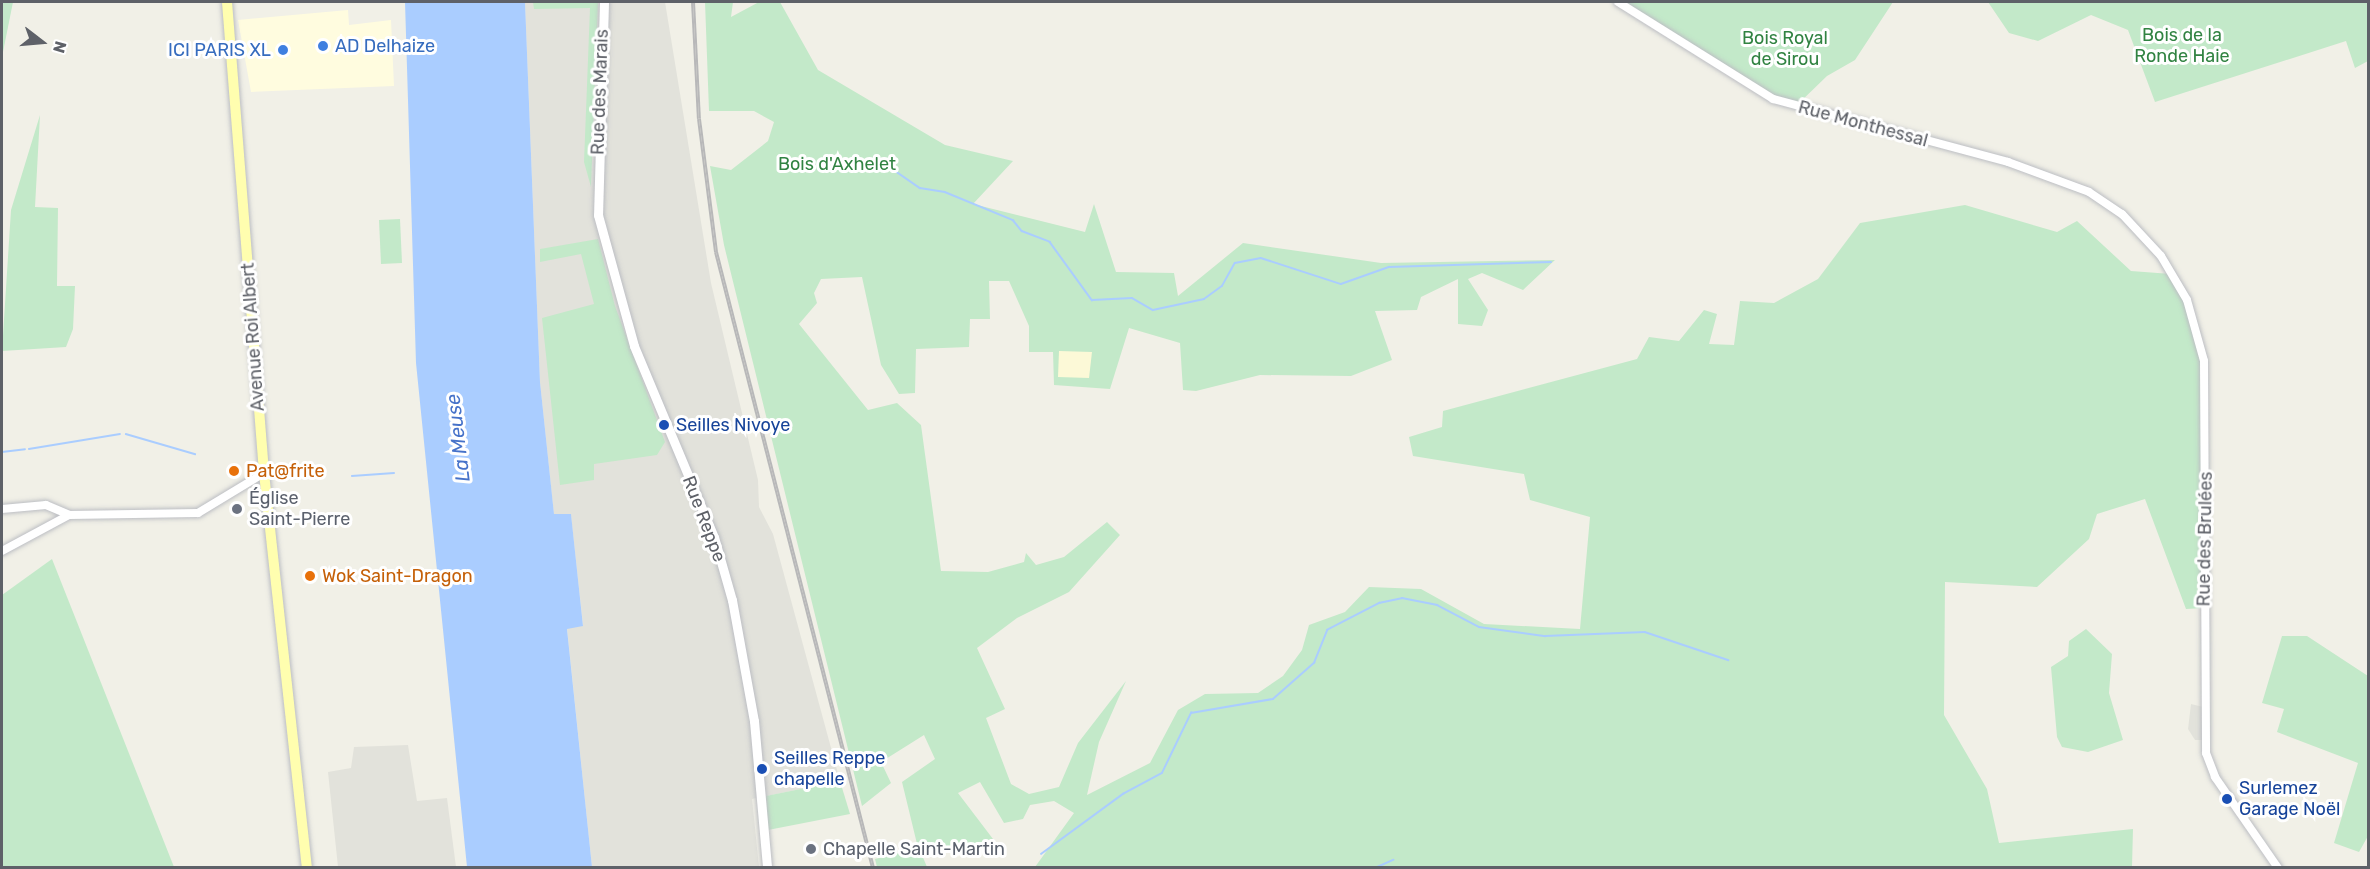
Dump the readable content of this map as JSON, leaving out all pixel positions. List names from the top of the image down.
{
  "streets": {
    "main road": ["Rue des Marais", "Avenue Roi Albert", "Rue Reppe"],
    "street": ["Rue Monthessal", "Rue des Brulées"]
  },
  "crossings": [
    ["Rue des Marais", "Rue Reppe"],
    ["Rue Monthessal", "Rue des Brulées"]
  ],
  "water": ["La Meuse"],
  "parks": ["Bois de la Ronde Haie", "Bois Royal de Sirou", "Bois d'Axhelet"],
  "places": [
    "AD Delhaize",
    "ICI PARIS XL",
    "Seilles Nivoye",
    "Pat@frite",
    "Église Saint-Pierre",
    "Wok Saint-Dragon",
    "Seilles Reppe chapelle",
    "Surlemez Garage Noël",
    "Chapelle Saint-Martin"
  ],
  "north": "right"
}
